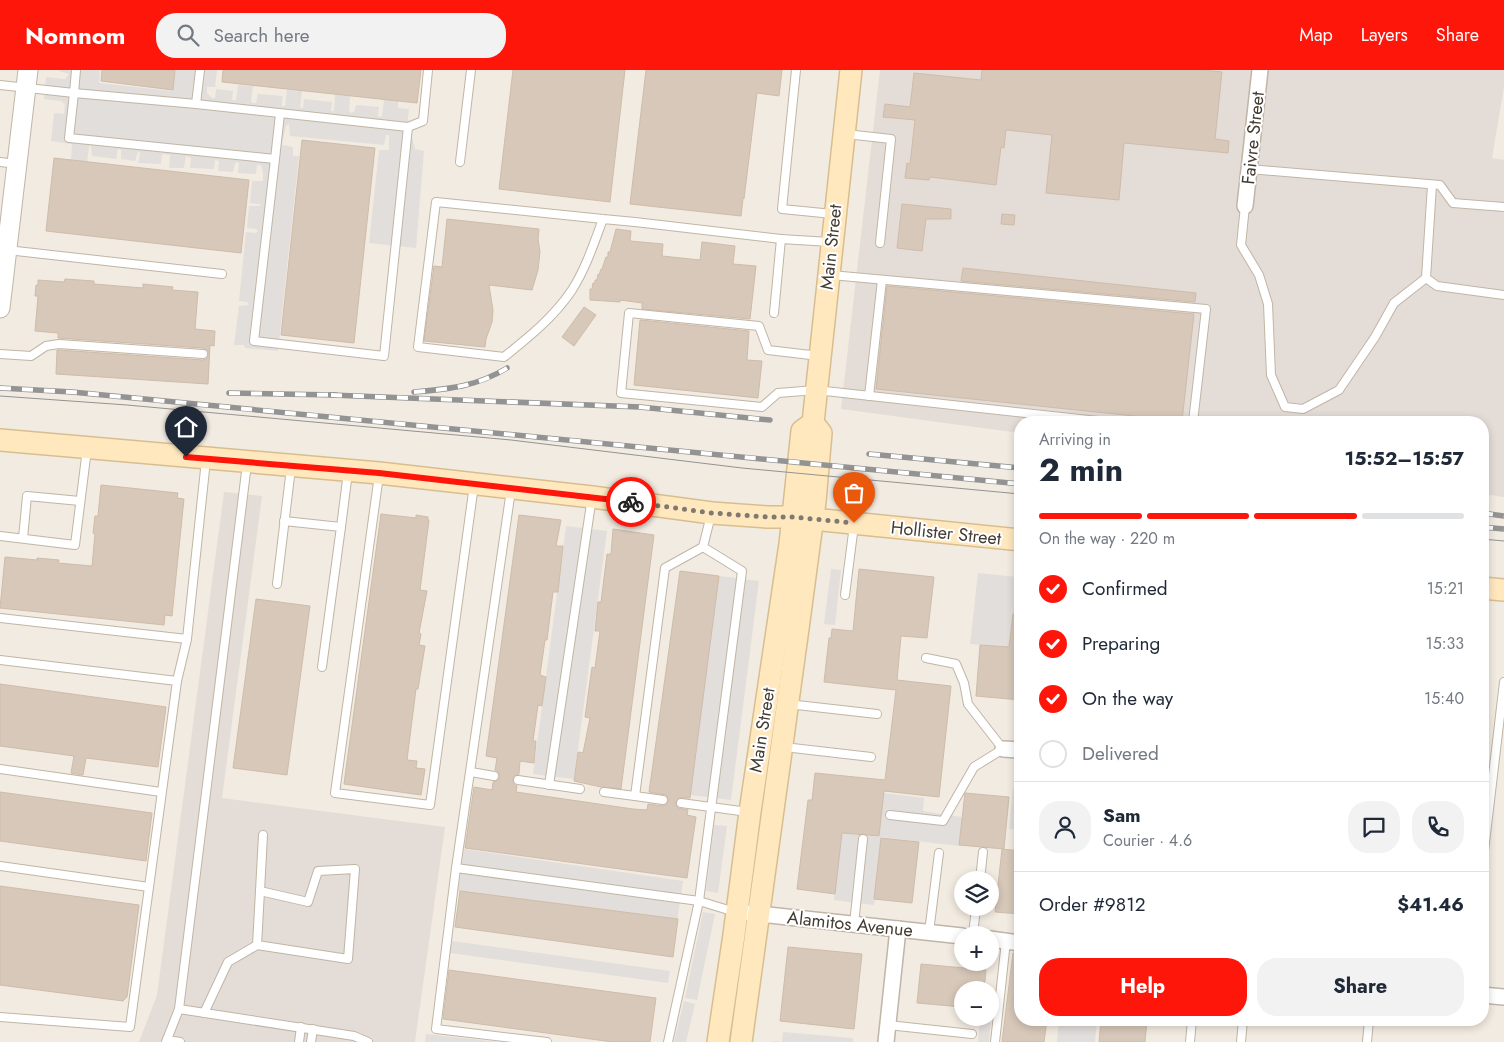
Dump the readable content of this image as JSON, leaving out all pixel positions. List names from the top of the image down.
{
  "streets": {
    "main road": ["Main Street", "Hollister Street"],
    "street": ["Faivre Street", "Alamitos Avenue"]
  },
  "crossings": [
    ["Main Street", "Hollister Street"],
    ["Main Street", "Alamitos Avenue"]
  ],
  "page": {
    "header": "Nomnom",
    "search": "Search here",
    "nav": ["Map", "Layers", "Share"],
    "heading": ["2 min", "Arriving in", "15:52–15:57"],
    "panel": [
      "Sam",
      "Courier · 4.6",
      "Order #9812",
      "$41.46"
    ],
    "bar": "On the way · 220 m",
    "list": [
      ["Confirmed", "15:21"],
      ["Preparing", "15:33"],
      ["On the way", "15:40"],
      "Delivered"
    ],
    "map_buttons": ["+", "−"],
    "buttons": ["Help", "Share"]
  }
}
